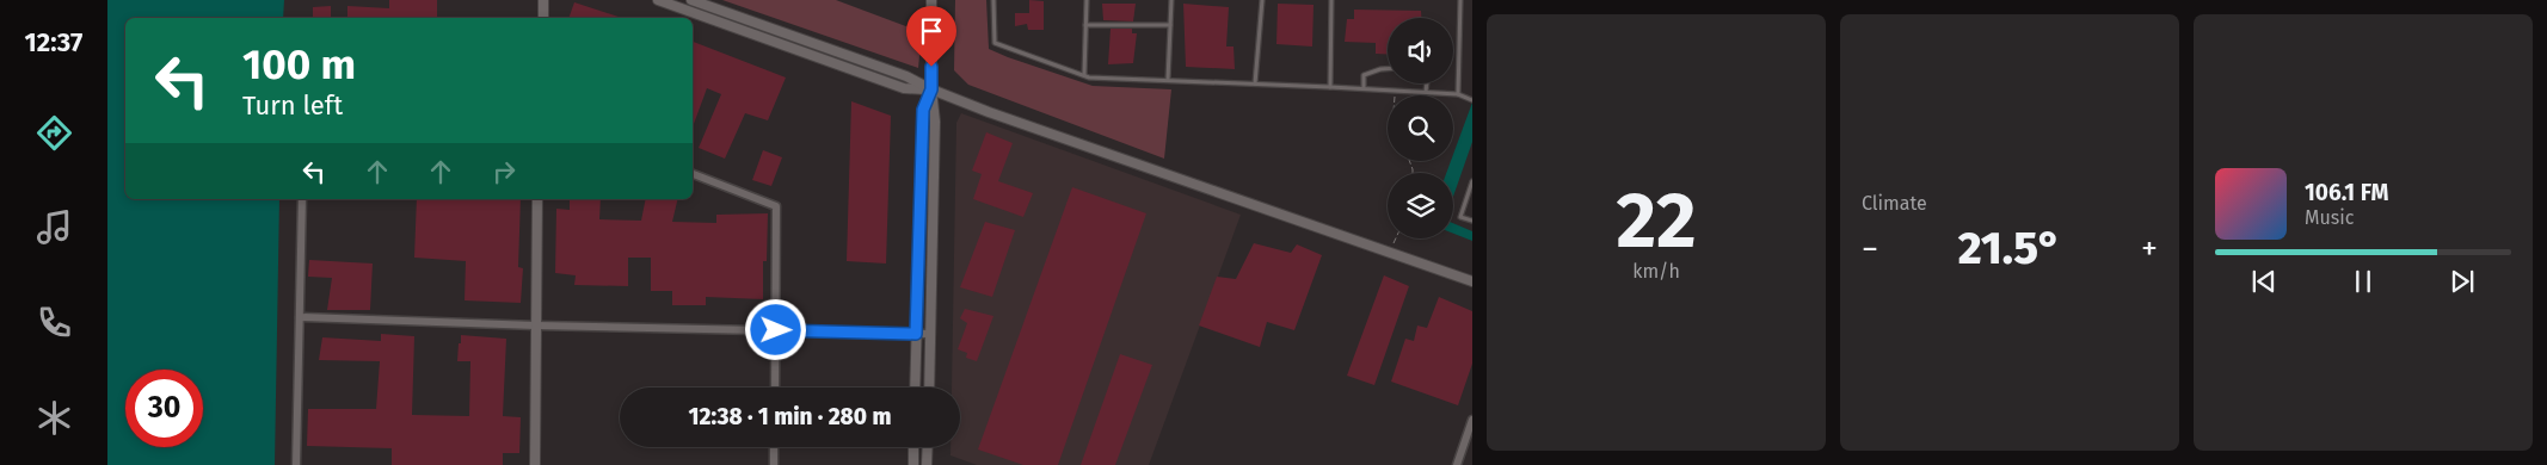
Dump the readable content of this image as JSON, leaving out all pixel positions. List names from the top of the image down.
{
  "page": {
    "tabs": "12:37",
    "tile": [
      ["22", "km/h"],
      "Climate"
    ],
    "turn": ["100 m", "Turn left"],
    "song": ["106.1 FM", "Music"],
    "heat": ["−", "21.5°", "+"],
    "limit": "30",
    "trip": "12:38 · 1 min · 280 m"
  }
}
